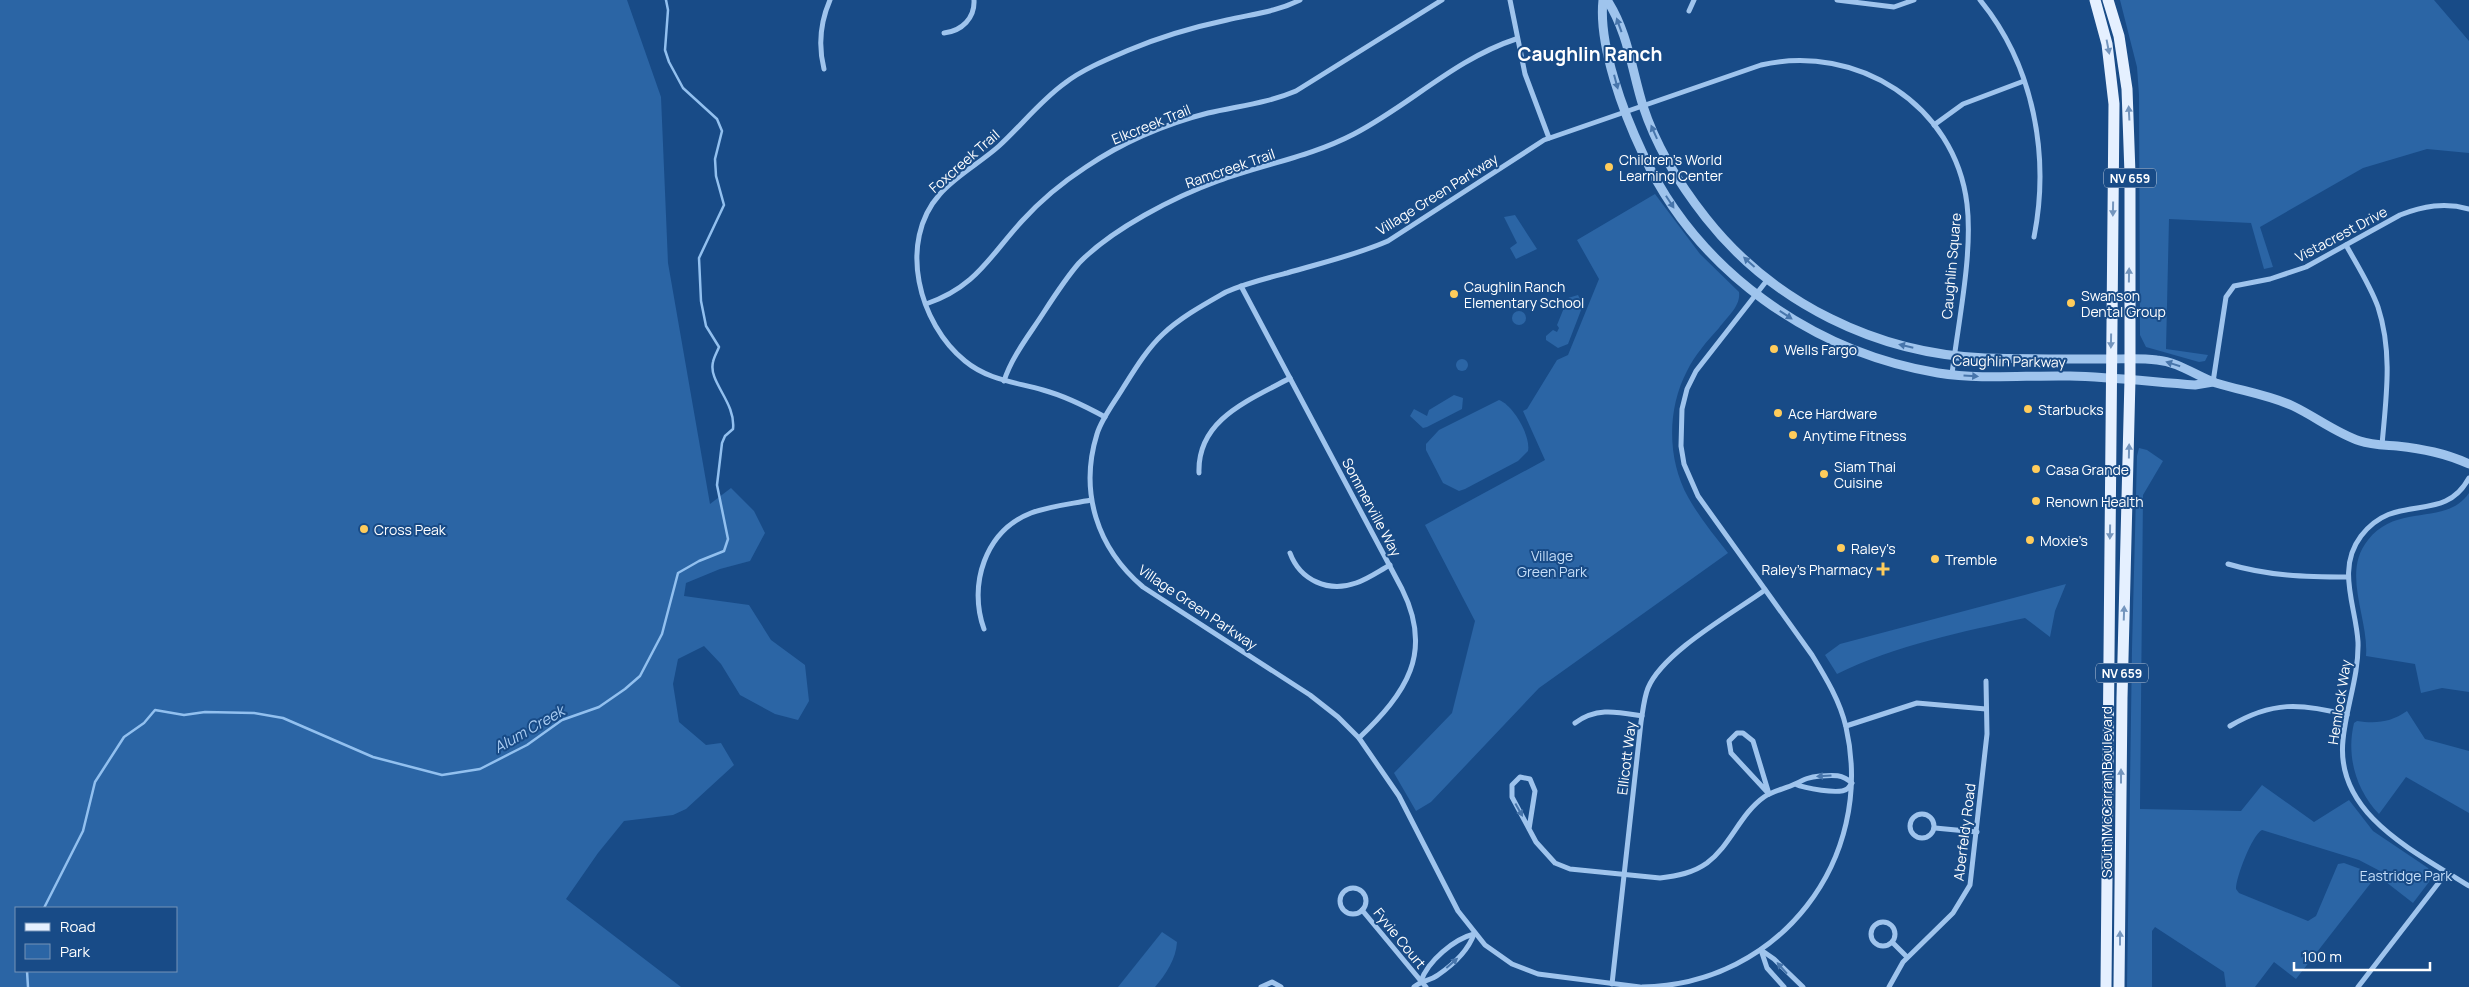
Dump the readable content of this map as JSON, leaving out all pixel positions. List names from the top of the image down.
{
  "streets": {
    "main road": ["NV 659", "South McCarran Boulevard"],
    "street": [
      "Elkcreek Trail",
      "Foxcreek Trail",
      "Ramcreek Trail",
      "Village Green Parkway",
      "Vistacrest Drive",
      "Caughlin Square",
      "Caughlin Parkway",
      "Sommerville Way",
      "Hemlock Way",
      "Ellicott Way",
      "Aberfeldy Road",
      "Fyvie Court"
    ]
  },
  "crossings": [
    ["Elkcreek Trail", "Foxcreek Trail"],
    ["Foxcreek Trail", "Ramcreek Trail"],
    ["Foxcreek Trail", "Village Green Parkway"],
    ["Village Green Parkway", "Caughlin Square"],
    ["Village Green Parkway", "Caughlin Parkway"],
    ["Village Green Parkway", "Sommerville Way"],
    ["Village Green Parkway", "Ellicott Way"],
    ["Vistacrest Drive", "Caughlin Parkway"],
    ["Caughlin Square", "Caughlin Parkway"],
    ["Caughlin Parkway", "South McCarran Boulevard"]
  ],
  "districts": ["Caughlin Ranch"],
  "water": ["Alum Creek"],
  "parks": ["Village Green Park", "Eastridge Park"],
  "places": {
    "other": [
      "Children's World Learning Center",
      "Caughlin Ranch Elementary School",
      "Swanson Dental Group",
      "Wells Fargo",
      "Starbucks",
      "Ace Hardware",
      "Anytime Fitness",
      "Casa Grande",
      "Siam Thai Cuisine",
      "Renown Health",
      "Cross Peak",
      "Moxie's",
      "Raley's",
      "Tremble"
    ],
    "health": ["Raley's Pharmacy"]
  },
  "legend": ["Road", "Park"],
  "scale_bar": "100 m"
}
